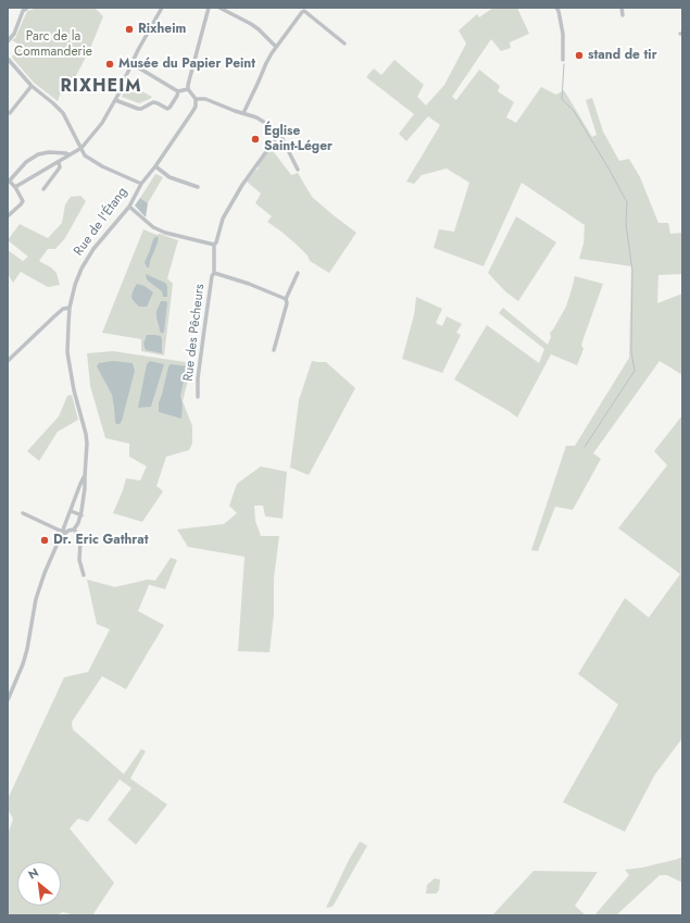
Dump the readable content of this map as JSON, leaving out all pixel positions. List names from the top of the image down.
{
  "streets": {
    "street": ["Rue de l'Étang", "Rue des Pêcheurs"]
  },
  "districts": ["RIXHEIM"],
  "parks": ["Parc de la Commanderie"],
  "places": [
    "Rixheim",
    "stand de tir",
    "Musée du Papier Peint",
    "Église Saint-Léger",
    "Dr. Eric Gathrat"
  ],
  "north": "top left"
}
